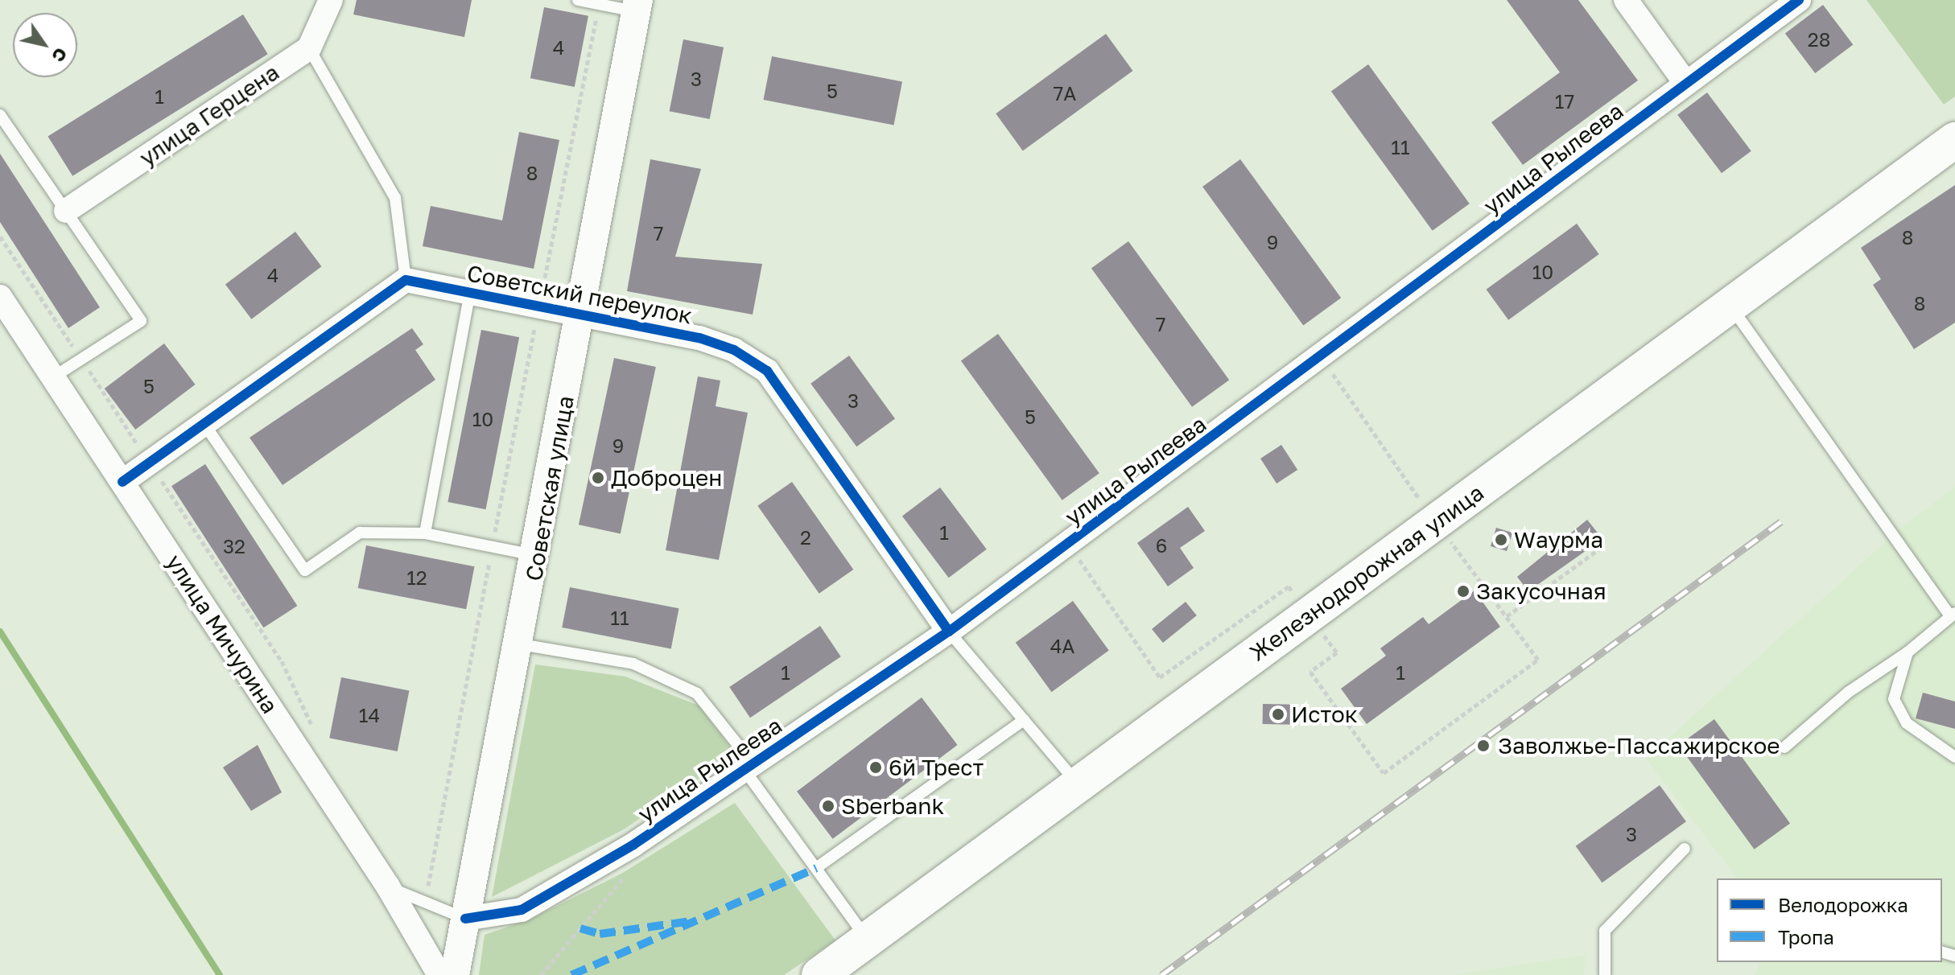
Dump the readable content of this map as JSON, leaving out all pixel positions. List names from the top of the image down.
{
  "streets": {
    "main road": ["Железнодорожная улица"],
    "street": [
      "улица Герцена",
      "улица Рылеева",
      "Советский переулок",
      "Советская улица",
      "улица Мичурина"
    ]
  },
  "crossings": [
    ["улица Рылеева", "Советский переулок"],
    ["улица Рылеева", "Советская улица"],
    ["Советский переулок", "Советская улица"]
  ],
  "places": [
    "Доброцен",
    "Wаурма",
    "Закусочная",
    "Исток",
    "Заволжье-Пассажирское",
    "6й Трест",
    "Sberbank"
  ],
  "house_numbers": [
    "28",
    "4",
    "3",
    "5",
    "7А",
    "1",
    "17",
    "11",
    "8",
    "7",
    "8",
    "9",
    "10",
    "4",
    "8",
    "7",
    "5",
    "3",
    "5",
    "10",
    "9",
    "1",
    "2",
    "6",
    "32",
    "12",
    "11",
    "4А",
    "1",
    "1",
    "14",
    "3"
  ],
  "legend": ["Велодорожка", "Тропа"],
  "north": "bottom right"
}
